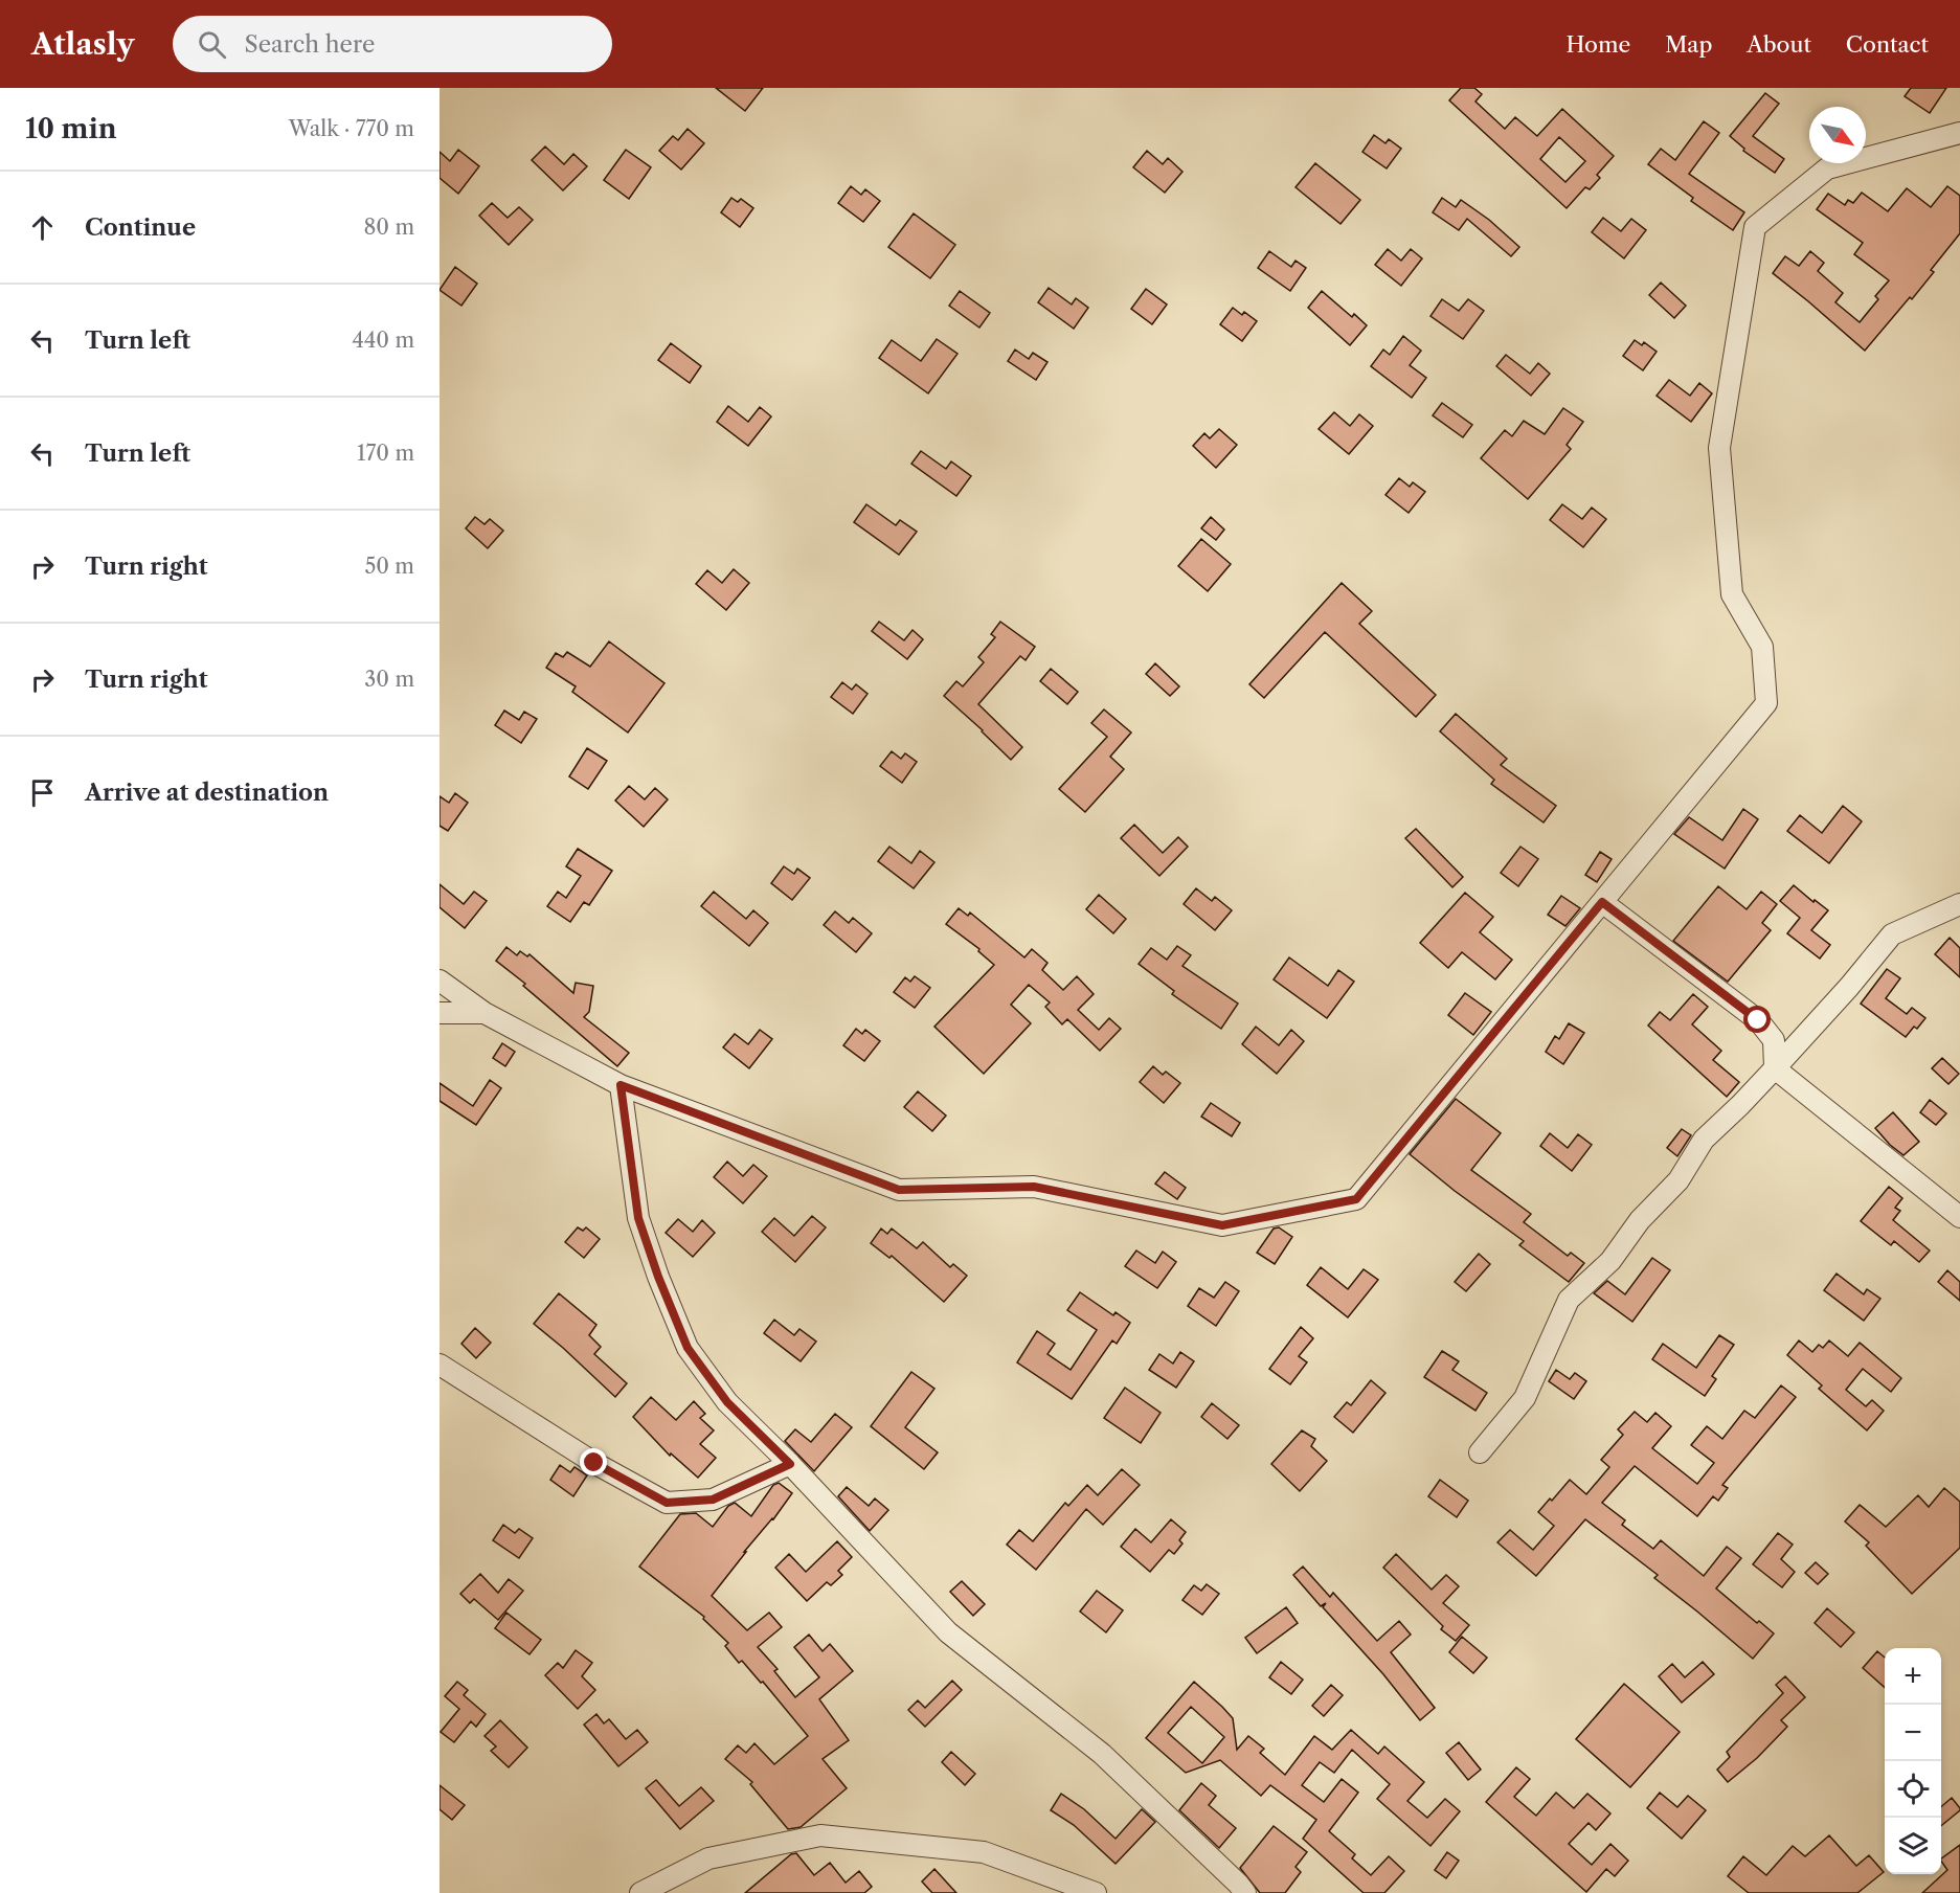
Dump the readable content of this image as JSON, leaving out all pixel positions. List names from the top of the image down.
{
  "north": "bottom right",
  "page": {
    "header": "Atlasly",
    "search": "Search here",
    "nav": [
      "Home",
      "Map",
      "About",
      "Contact"
    ],
    "heading": ["10 min", "Walk · 770 m"],
    "list": [
      ["Continue", "80 m"],
      ["Turn left", "440 m"],
      ["Turn left", "170 m"],
      ["Turn right", "50 m"],
      ["Turn right", "30 m"],
      "Arrive at destination"
    ],
    "map_buttons": ["+", "−"]
  }
}
